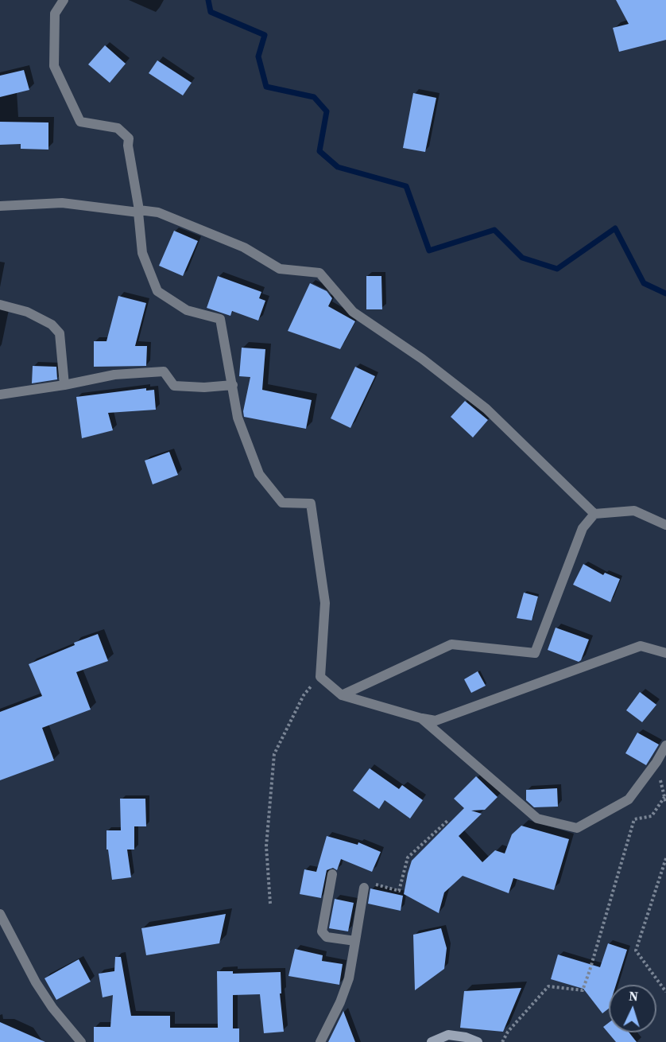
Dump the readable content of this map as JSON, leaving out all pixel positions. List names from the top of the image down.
{
  "north": "top"
}
